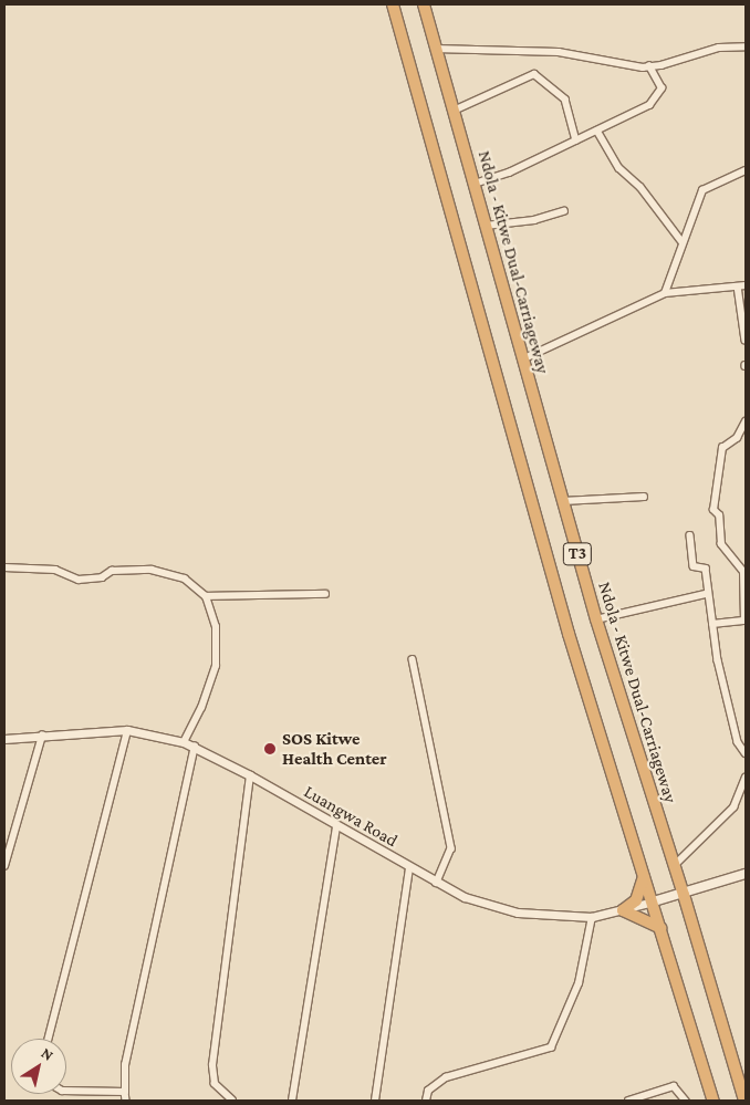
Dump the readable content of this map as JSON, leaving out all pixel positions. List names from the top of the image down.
{
  "streets": {
    "highway": ["Ndola - Kitwe Dual-Carriageway", "T3"],
    "main road": ["Luangwa Road"]
  },
  "crossings": [
    ["Ndola - Kitwe Dual-Carriageway", "Luangwa Road"],
    ["T3", "Luangwa Road"]
  ],
  "places": ["SOS Kitwe Health Center"],
  "north": "top right"
}
